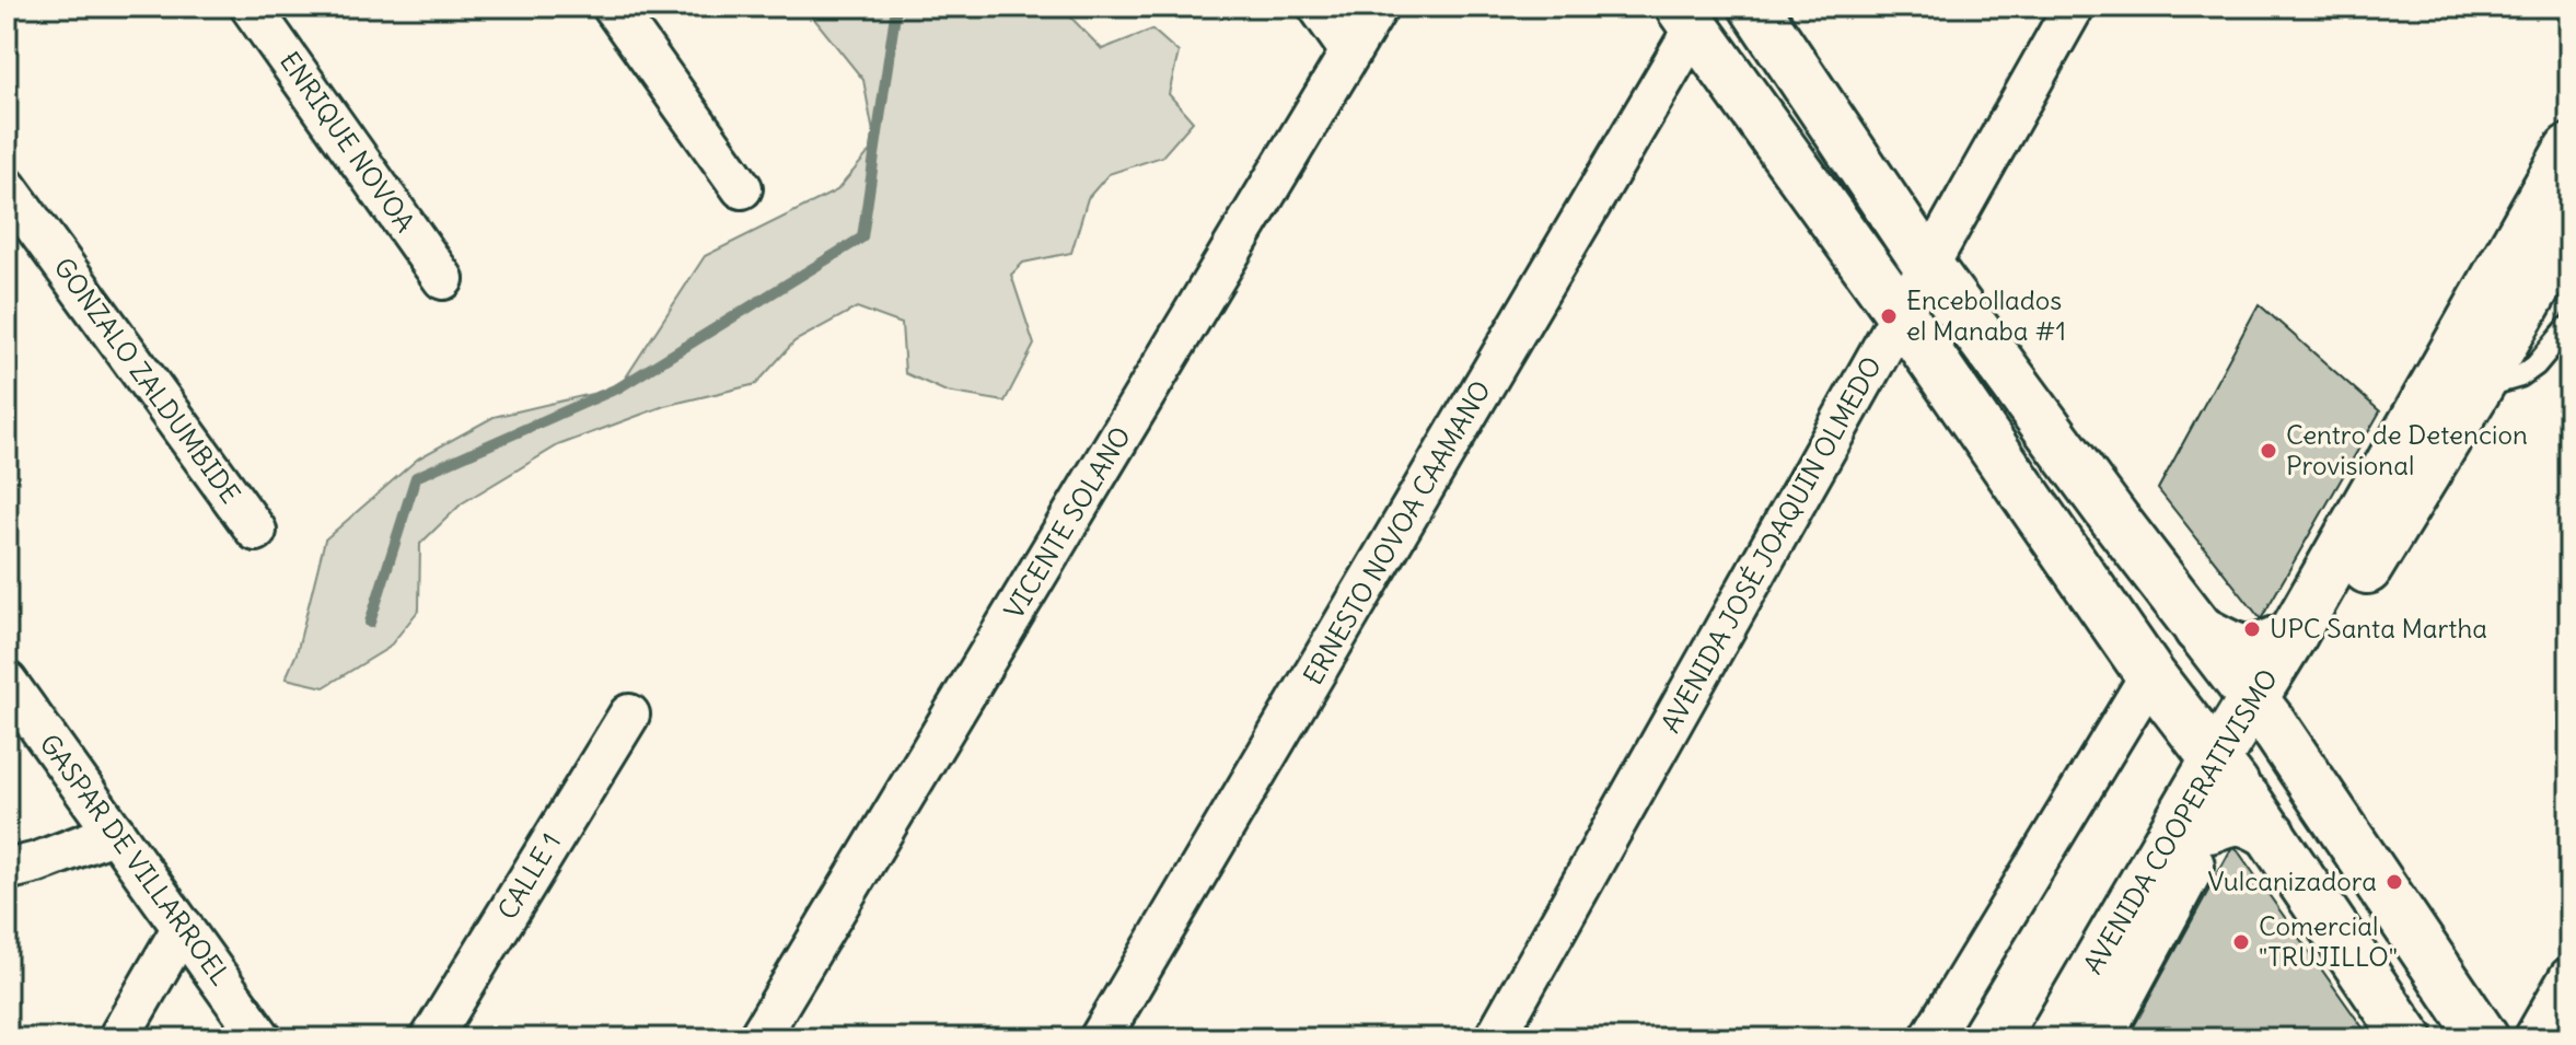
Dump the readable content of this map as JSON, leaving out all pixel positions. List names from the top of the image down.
{
  "streets": {
    "main road": ["AVENIDA COOPERATIVISMO"],
    "street": [
      "ENRIQUE NOVOA",
      "GONZALO ZALDUMBIDE",
      "VICENTE SOLANO",
      "ERNESTO NOVOA CAAMANO",
      "AVENIDA JOSÉ JOAQUIN OLMEDO",
      "GASPAR DE VILLARROEL",
      "CALLE 1"
    ]
  },
  "places": [
    "Encebollados el Manaba #1",
    "Centro de Detencion Provisional",
    "UPC Santa Martha",
    "Vulcanizadora",
    "Comercial \"TRUJILLO\""
  ]
}
